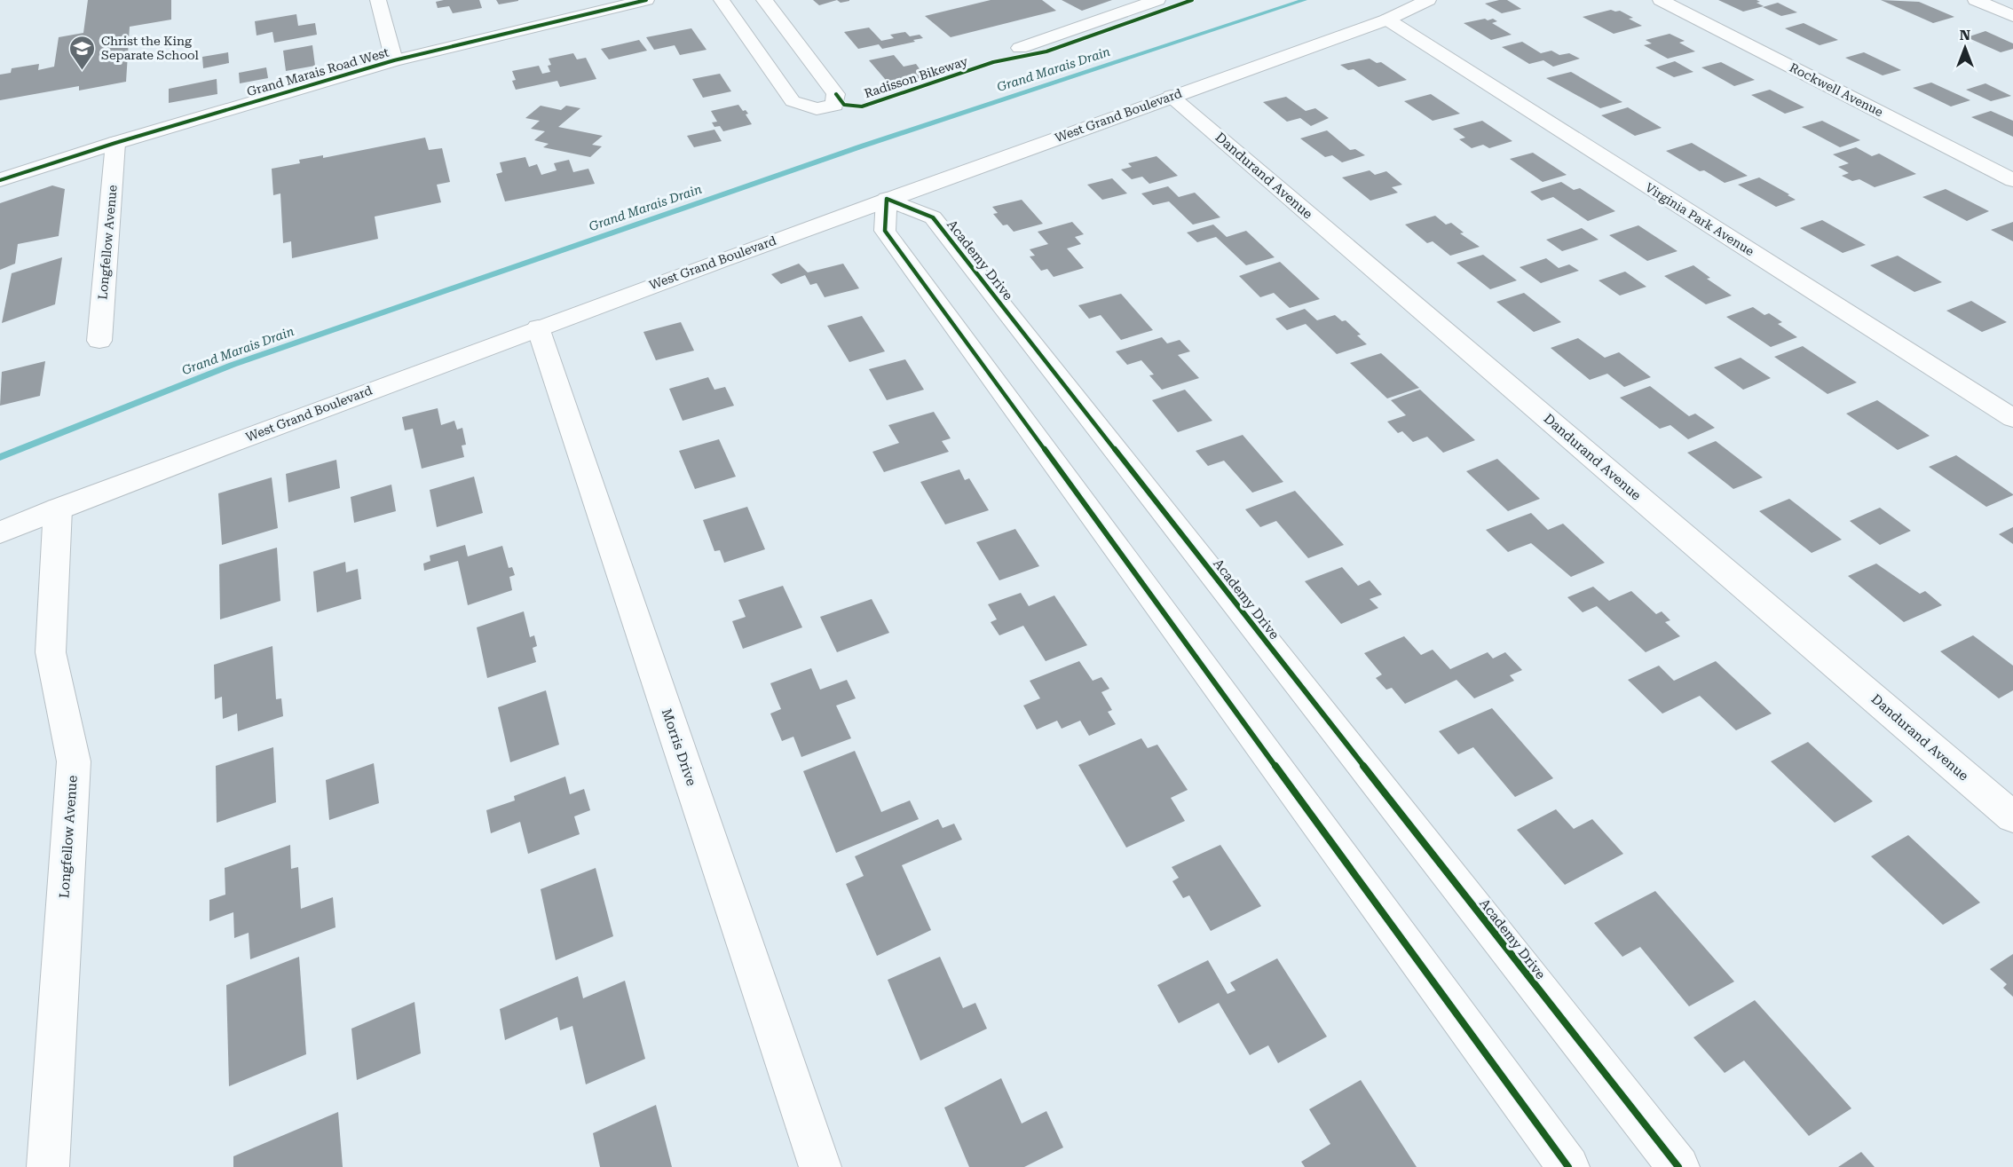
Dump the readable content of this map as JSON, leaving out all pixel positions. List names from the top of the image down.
{
  "streets": {
    "street": [
      "Grand Marais Road West",
      "Rockwell Avenue",
      "West Grand Boulevard",
      "Dandurand Avenue",
      "Virginia Park Avenue",
      "Longfellow Avenue",
      "Academy Drive",
      "Morris Drive"
    ],
    "cycle path": ["Radisson Bikeway"]
  },
  "crossings": [
    ["Grand Marais Road West", "Longfellow Avenue"],
    ["West Grand Boulevard", "Dandurand Avenue"],
    ["West Grand Boulevard", "Virginia Park Avenue"],
    ["West Grand Boulevard", "Longfellow Avenue"],
    ["West Grand Boulevard", "Academy Drive"],
    ["West Grand Boulevard", "Morris Drive"]
  ],
  "water": ["Grand Marais Drain"],
  "places": {
    "school or university": ["Christ the King Separate School"]
  },
  "north": "top"
}
